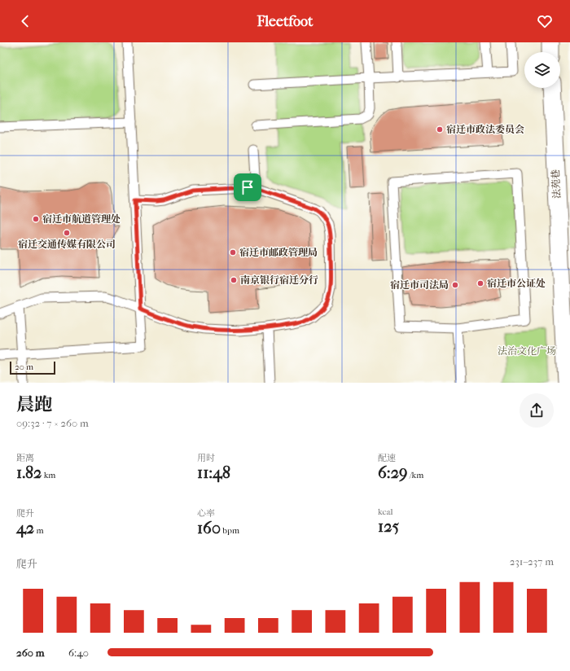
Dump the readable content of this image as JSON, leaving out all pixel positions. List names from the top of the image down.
{
  "streets": {
    "street": ["法苑巷"]
  },
  "parks": ["法治文化广场"],
  "places": [
    "宿迁市政法委员会",
    "宿迁市航道管理处",
    "宿迁交通传媒有限公司",
    "宿迁市邮政管理局",
    "南京银行宿迁分行",
    "宿迁市公证处",
    "宿迁市司法局"
  ],
  "scale_bar": "20 m",
  "page": {
    "header": "Fleetfoot",
    "scale": "20 m",
    "heading": ["晨跑", "09:32 · 7 × 260 m"],
    "stats": [
      ["距离", "1.82 km"],
      ["用时", "11:48"],
      ["配速", "6:29 /km"],
      ["爬升", "42 m"],
      ["心率", "160 bpm"],
      ["kcal", "125"]
    ],
    "chart": ["爬升", "231–237 m"],
    "list": [
      {
        "name": "260 m",
        "note": "6:40"
      }
    ]
  }
}
